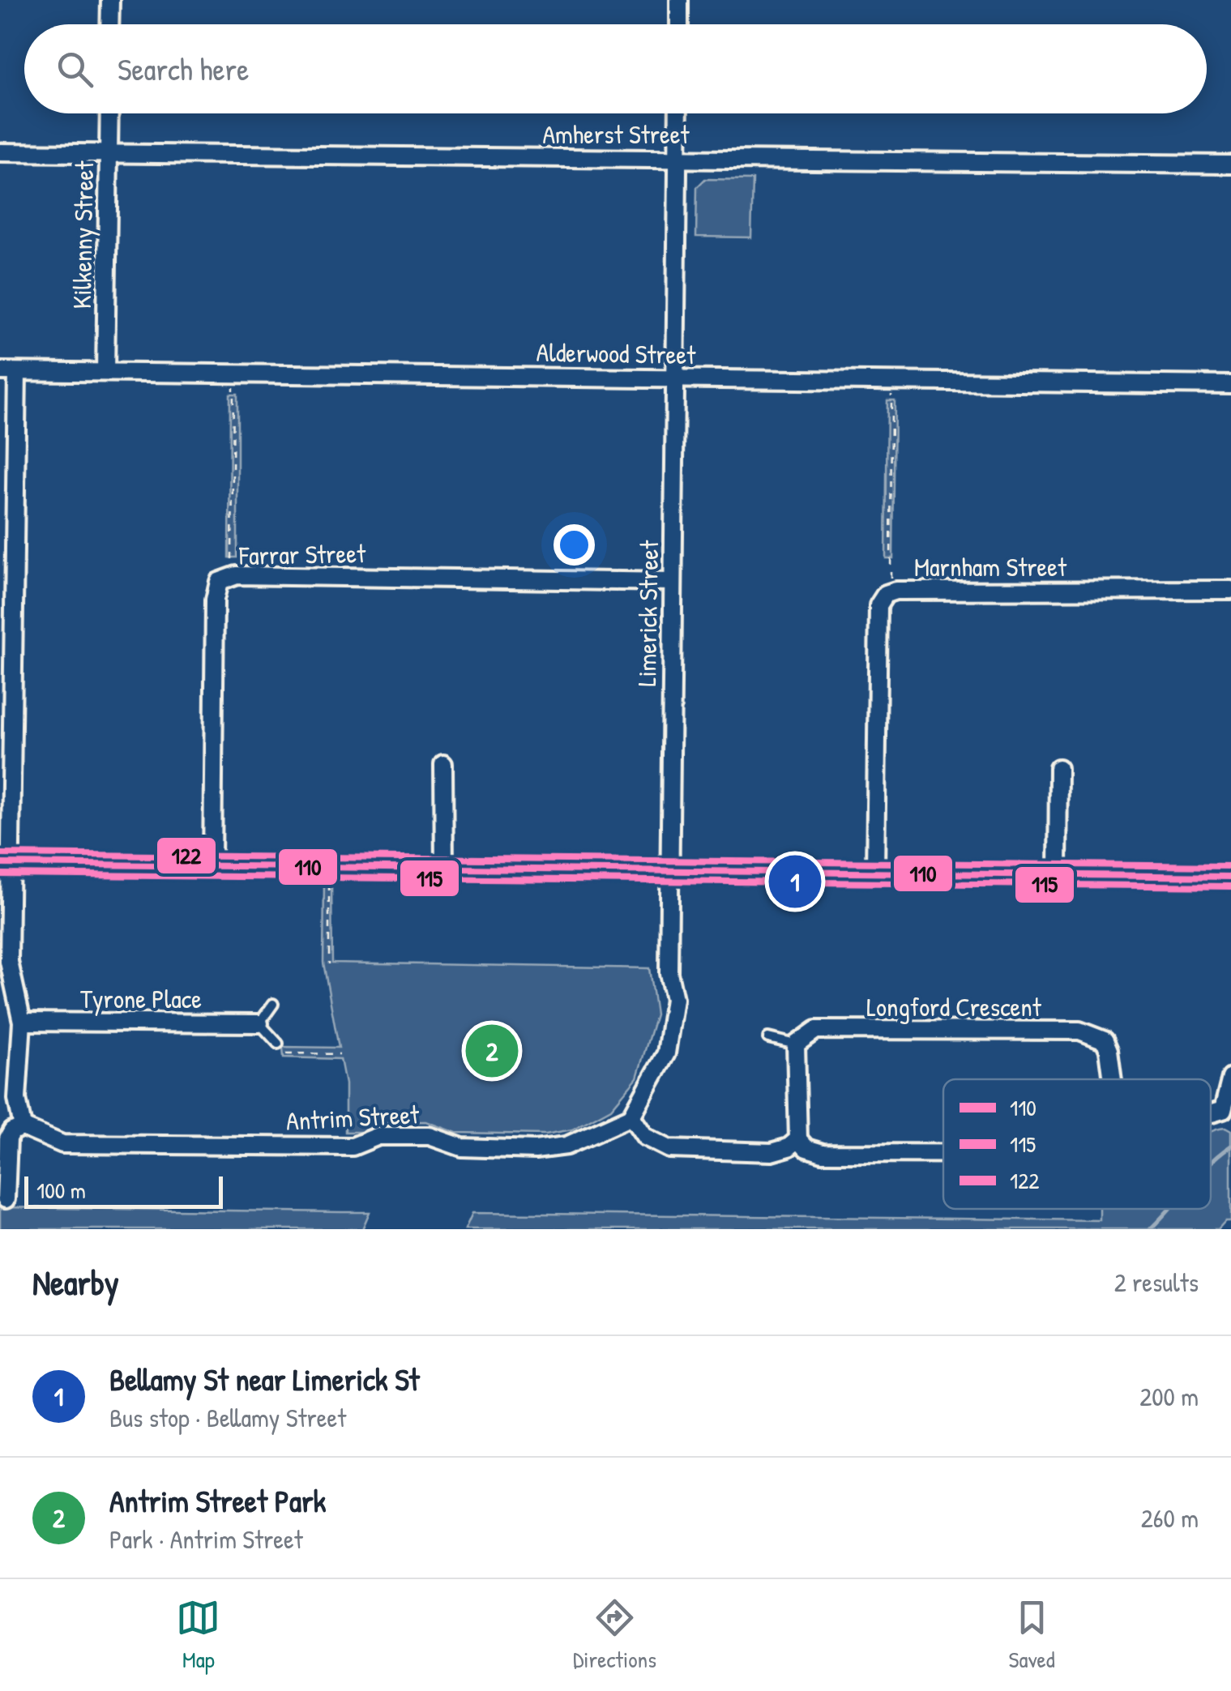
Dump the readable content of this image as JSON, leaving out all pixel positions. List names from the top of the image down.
{
  "streets": {
    "street": [
      "Amherst Street",
      "Kilkenny Street",
      "Alderwood Street",
      "Farrar Street",
      "Marnham Street",
      "Limerick Street",
      "Tyrone Place",
      "Longford Crescent",
      "Antrim Street"
    ]
  },
  "crossings": [
    ["Amherst Street", "Kilkenny Street"],
    ["Amherst Street", "Limerick Street"],
    ["Kilkenny Street", "Alderwood Street"],
    ["Alderwood Street", "Limerick Street"],
    ["Farrar Street", "Limerick Street"],
    ["Limerick Street", "Antrim Street"]
  ],
  "lines": ["transit line 122", "transit line 110", "transit line 115"],
  "legend": ["110", "115", "122"],
  "scale_bar": "100 m",
  "page": {
    "search": "Search here",
    "pins": ["1", "2"],
    "scale": "100 m",
    "heading": ["Nearby", "2 results"],
    "list": [
      {
        "mark": "1",
        "name": "Bellamy St near Limerick St",
        "note": "Bus stop · Bellamy Street",
        "value": "200 m"
      },
      {
        "mark": "2",
        "name": "Antrim Street Park",
        "note": "Park · Antrim Street",
        "value": "260 m"
      }
    ],
    "nav": ["Map", "Directions", "Saved"]
  }
}
